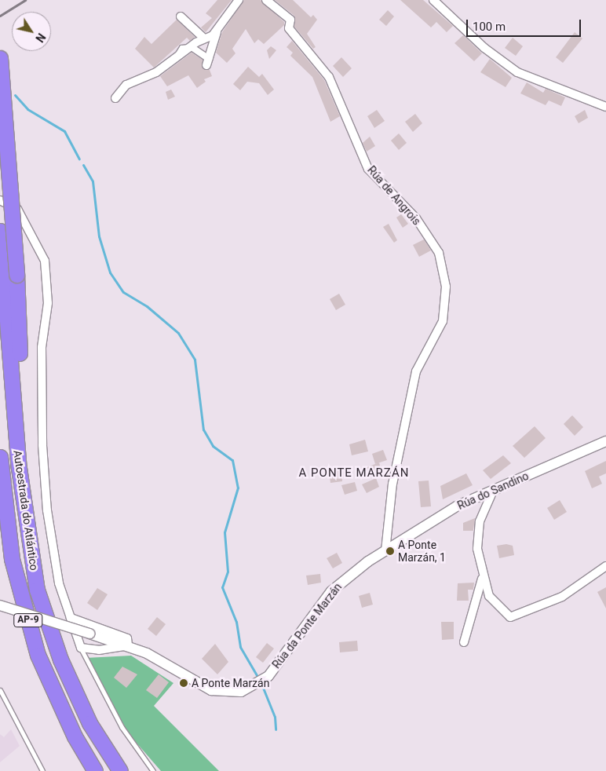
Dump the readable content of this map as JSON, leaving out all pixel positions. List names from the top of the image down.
{
  "streets": {
    "highway": ["Autoestrada do Atlántico", "AP-9"],
    "street": ["Rúa de Angrois", "Rúa do Sandino", "Rúa da Ponte Marzán"]
  },
  "crossings": [
    ["Rúa de Angrois", "Rúa do Sandino"],
    ["Rúa de Angrois", "Rúa da Ponte Marzán"],
    ["Rúa do Sandino", "Rúa da Ponte Marzán"]
  ],
  "districts": ["A PONTE MARZÁN"],
  "places": ["A Ponte Marzán, 1", "A Ponte Marzán"],
  "scale_bar": "100 m",
  "north": "bottom right"
}
